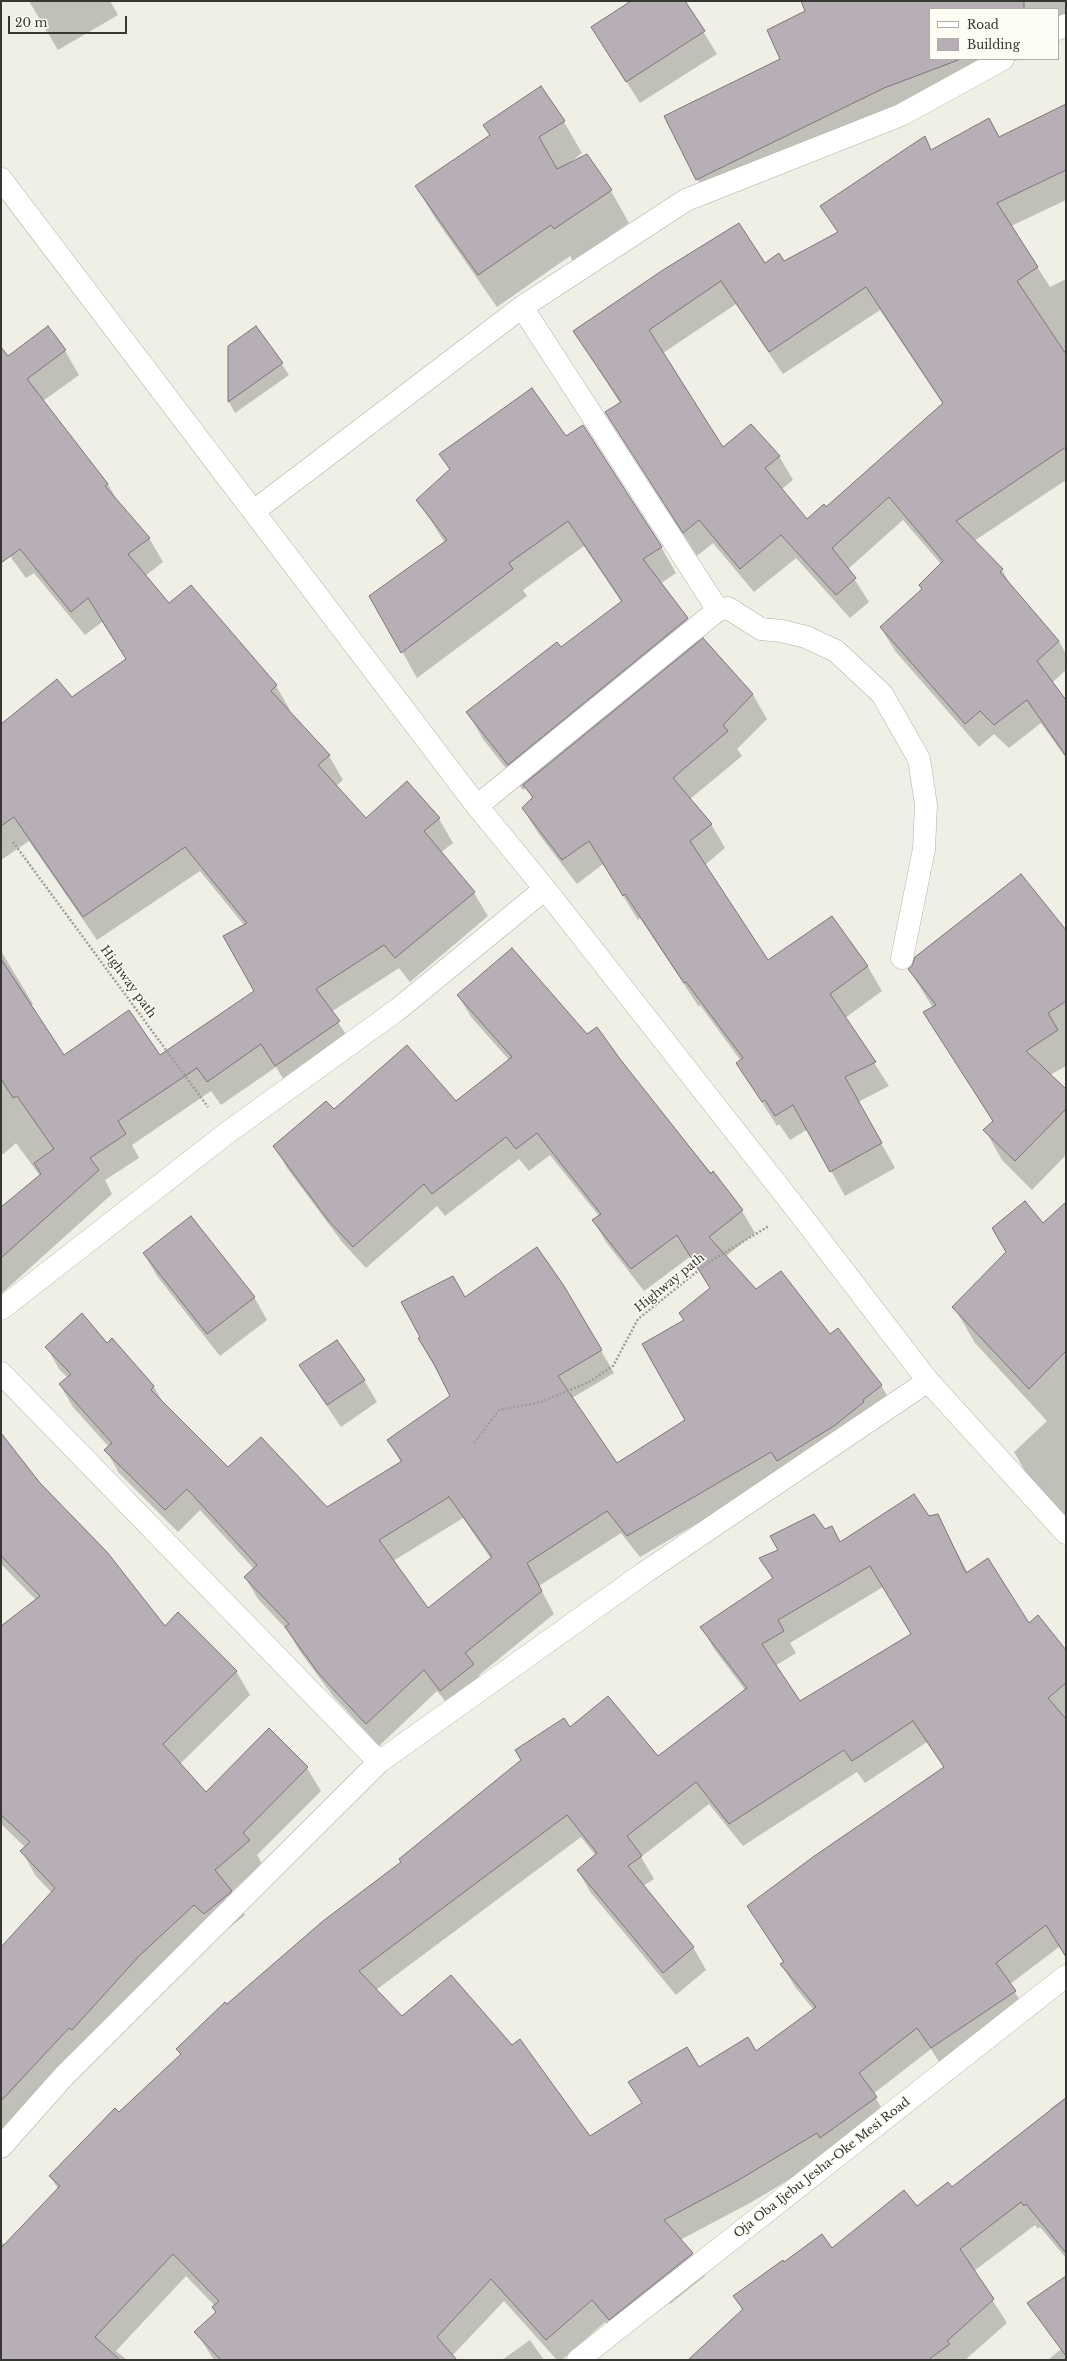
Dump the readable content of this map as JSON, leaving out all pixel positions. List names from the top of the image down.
{
  "streets": {
    "street": ["Oja Oba Ijebu Jesha-Oke Mesi Road"],
    "path": ["Highway path"]
  },
  "legend": ["Road", "Building"],
  "scale_bar": "20 m"
}
